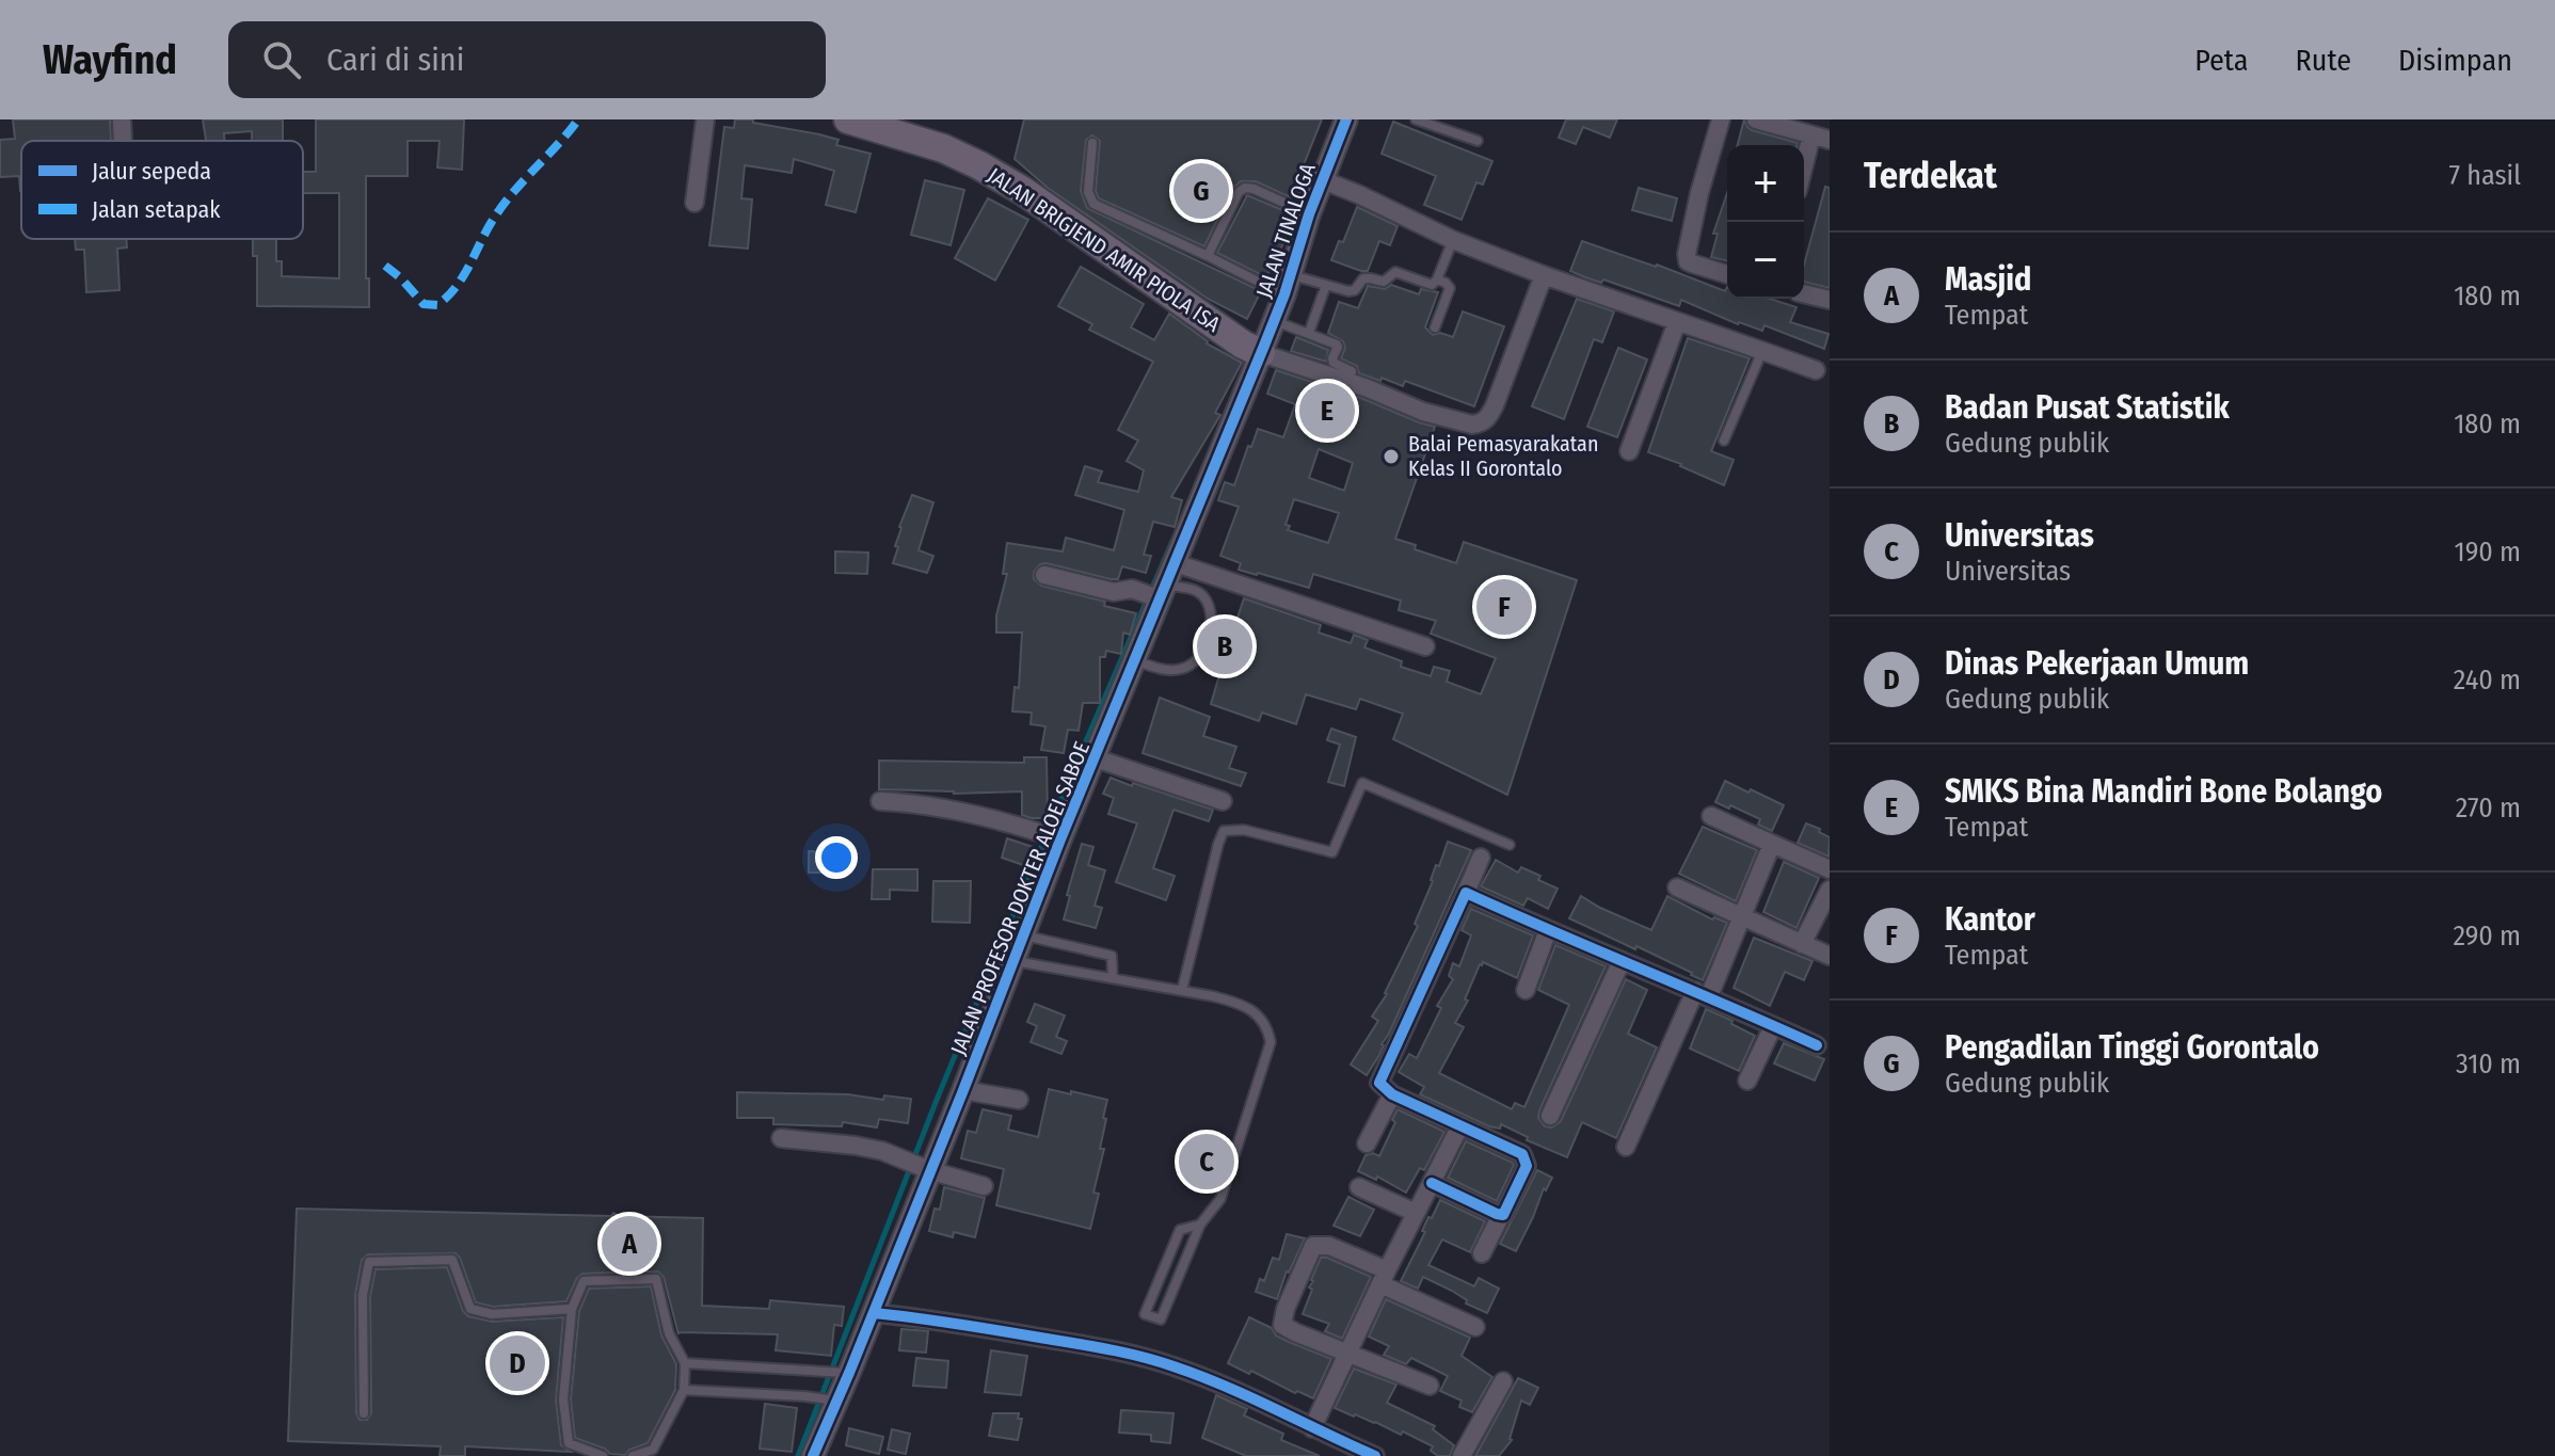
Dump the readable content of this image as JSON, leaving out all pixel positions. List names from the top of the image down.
{
  "streets": {
    "main road": ["JALAN BRIGJEND AMIR PIOLA ISA"],
    "street": ["JALAN TINALOGA", "JALAN PROFESOR DOKTER ALOEI SABOE"]
  },
  "crossings": [
    ["JALAN TINALOGA", "JALAN BRIGJEND AMIR PIOLA ISA"],
    ["JALAN TINALOGA", "JALAN PROFESOR DOKTER ALOEI SABOE"],
    ["JALAN BRIGJEND AMIR PIOLA ISA", "JALAN PROFESOR DOKTER ALOEI SABOE"]
  ],
  "places": ["Balai Pemasyarakatan Kelas II Gorontalo"],
  "legend": ["Jalur sepeda", "Jalan setapak"],
  "page": {
    "header": "Wayfind",
    "search": "Cari di sini",
    "nav": ["Peta", "Rute", "Disimpan"],
    "heading": ["Terdekat", "7 hasil"],
    "map_buttons": ["+", "−"],
    "pins": [
      "G",
      "E",
      "F",
      "B",
      "C",
      "A",
      "D"
    ],
    "list": [
      {
        "mark": "A",
        "name": "Masjid",
        "note": "Tempat",
        "value": "180 m"
      },
      {
        "mark": "B",
        "name": "Badan Pusat Statistik",
        "note": "Gedung publik",
        "value": "180 m"
      },
      {
        "mark": "C",
        "name": "Universitas",
        "note": "Universitas",
        "value": "190 m"
      },
      {
        "mark": "D",
        "name": "Dinas Pekerjaan Umum",
        "note": "Gedung publik",
        "value": "240 m"
      },
      {
        "mark": "E",
        "name": "SMKS Bina Mandiri Bone Bolango",
        "note": "Tempat",
        "value": "270 m"
      },
      {
        "mark": "F",
        "name": "Kantor",
        "note": "Tempat",
        "value": "290 m"
      },
      {
        "mark": "G",
        "name": "Pengadilan Tinggi Gorontalo",
        "note": "Gedung publik",
        "value": "310 m"
      }
    ]
  }
}
